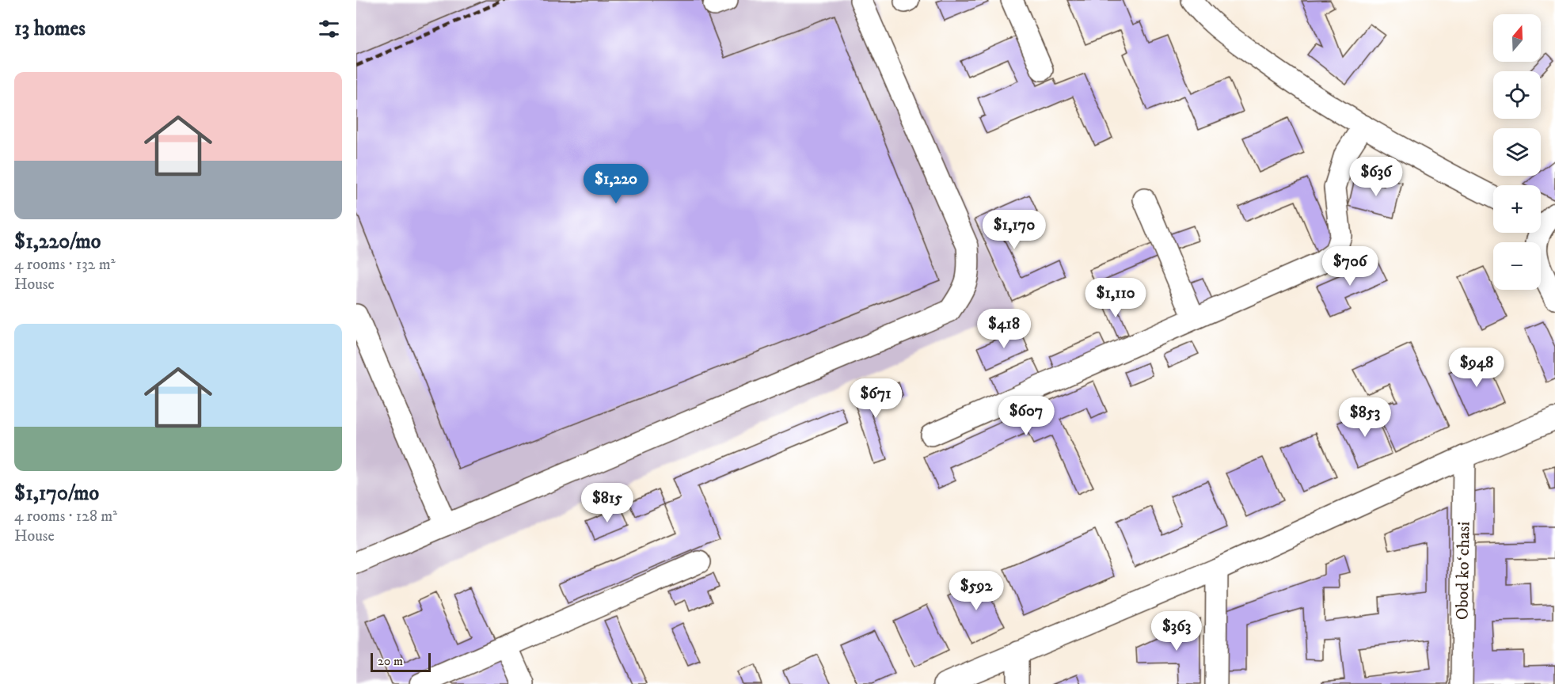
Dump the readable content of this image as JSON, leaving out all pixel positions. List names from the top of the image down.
{
  "streets": {
    "street": ["Obod koʻchasi"]
  },
  "scale_bar": "20 m",
  "north": "top",
  "page": {
    "heading": "13 homes",
    "map_buttons": ["+", "−"],
    "list": [
      {
        "name": "$1,220/mo",
        "note": "4 rooms · 132 m² · House"
      },
      {
        "name": "$1,170/mo",
        "note": "4 rooms · 128 m² · House"
      }
    ],
    "price": [
      "$636",
      "$1,220",
      "$1,170",
      "$706",
      "$1,110",
      "$418",
      "$948",
      "$671",
      "$607",
      "$853",
      "$815",
      "$592",
      "$363"
    ],
    "scale": "20 m"
  }
}
